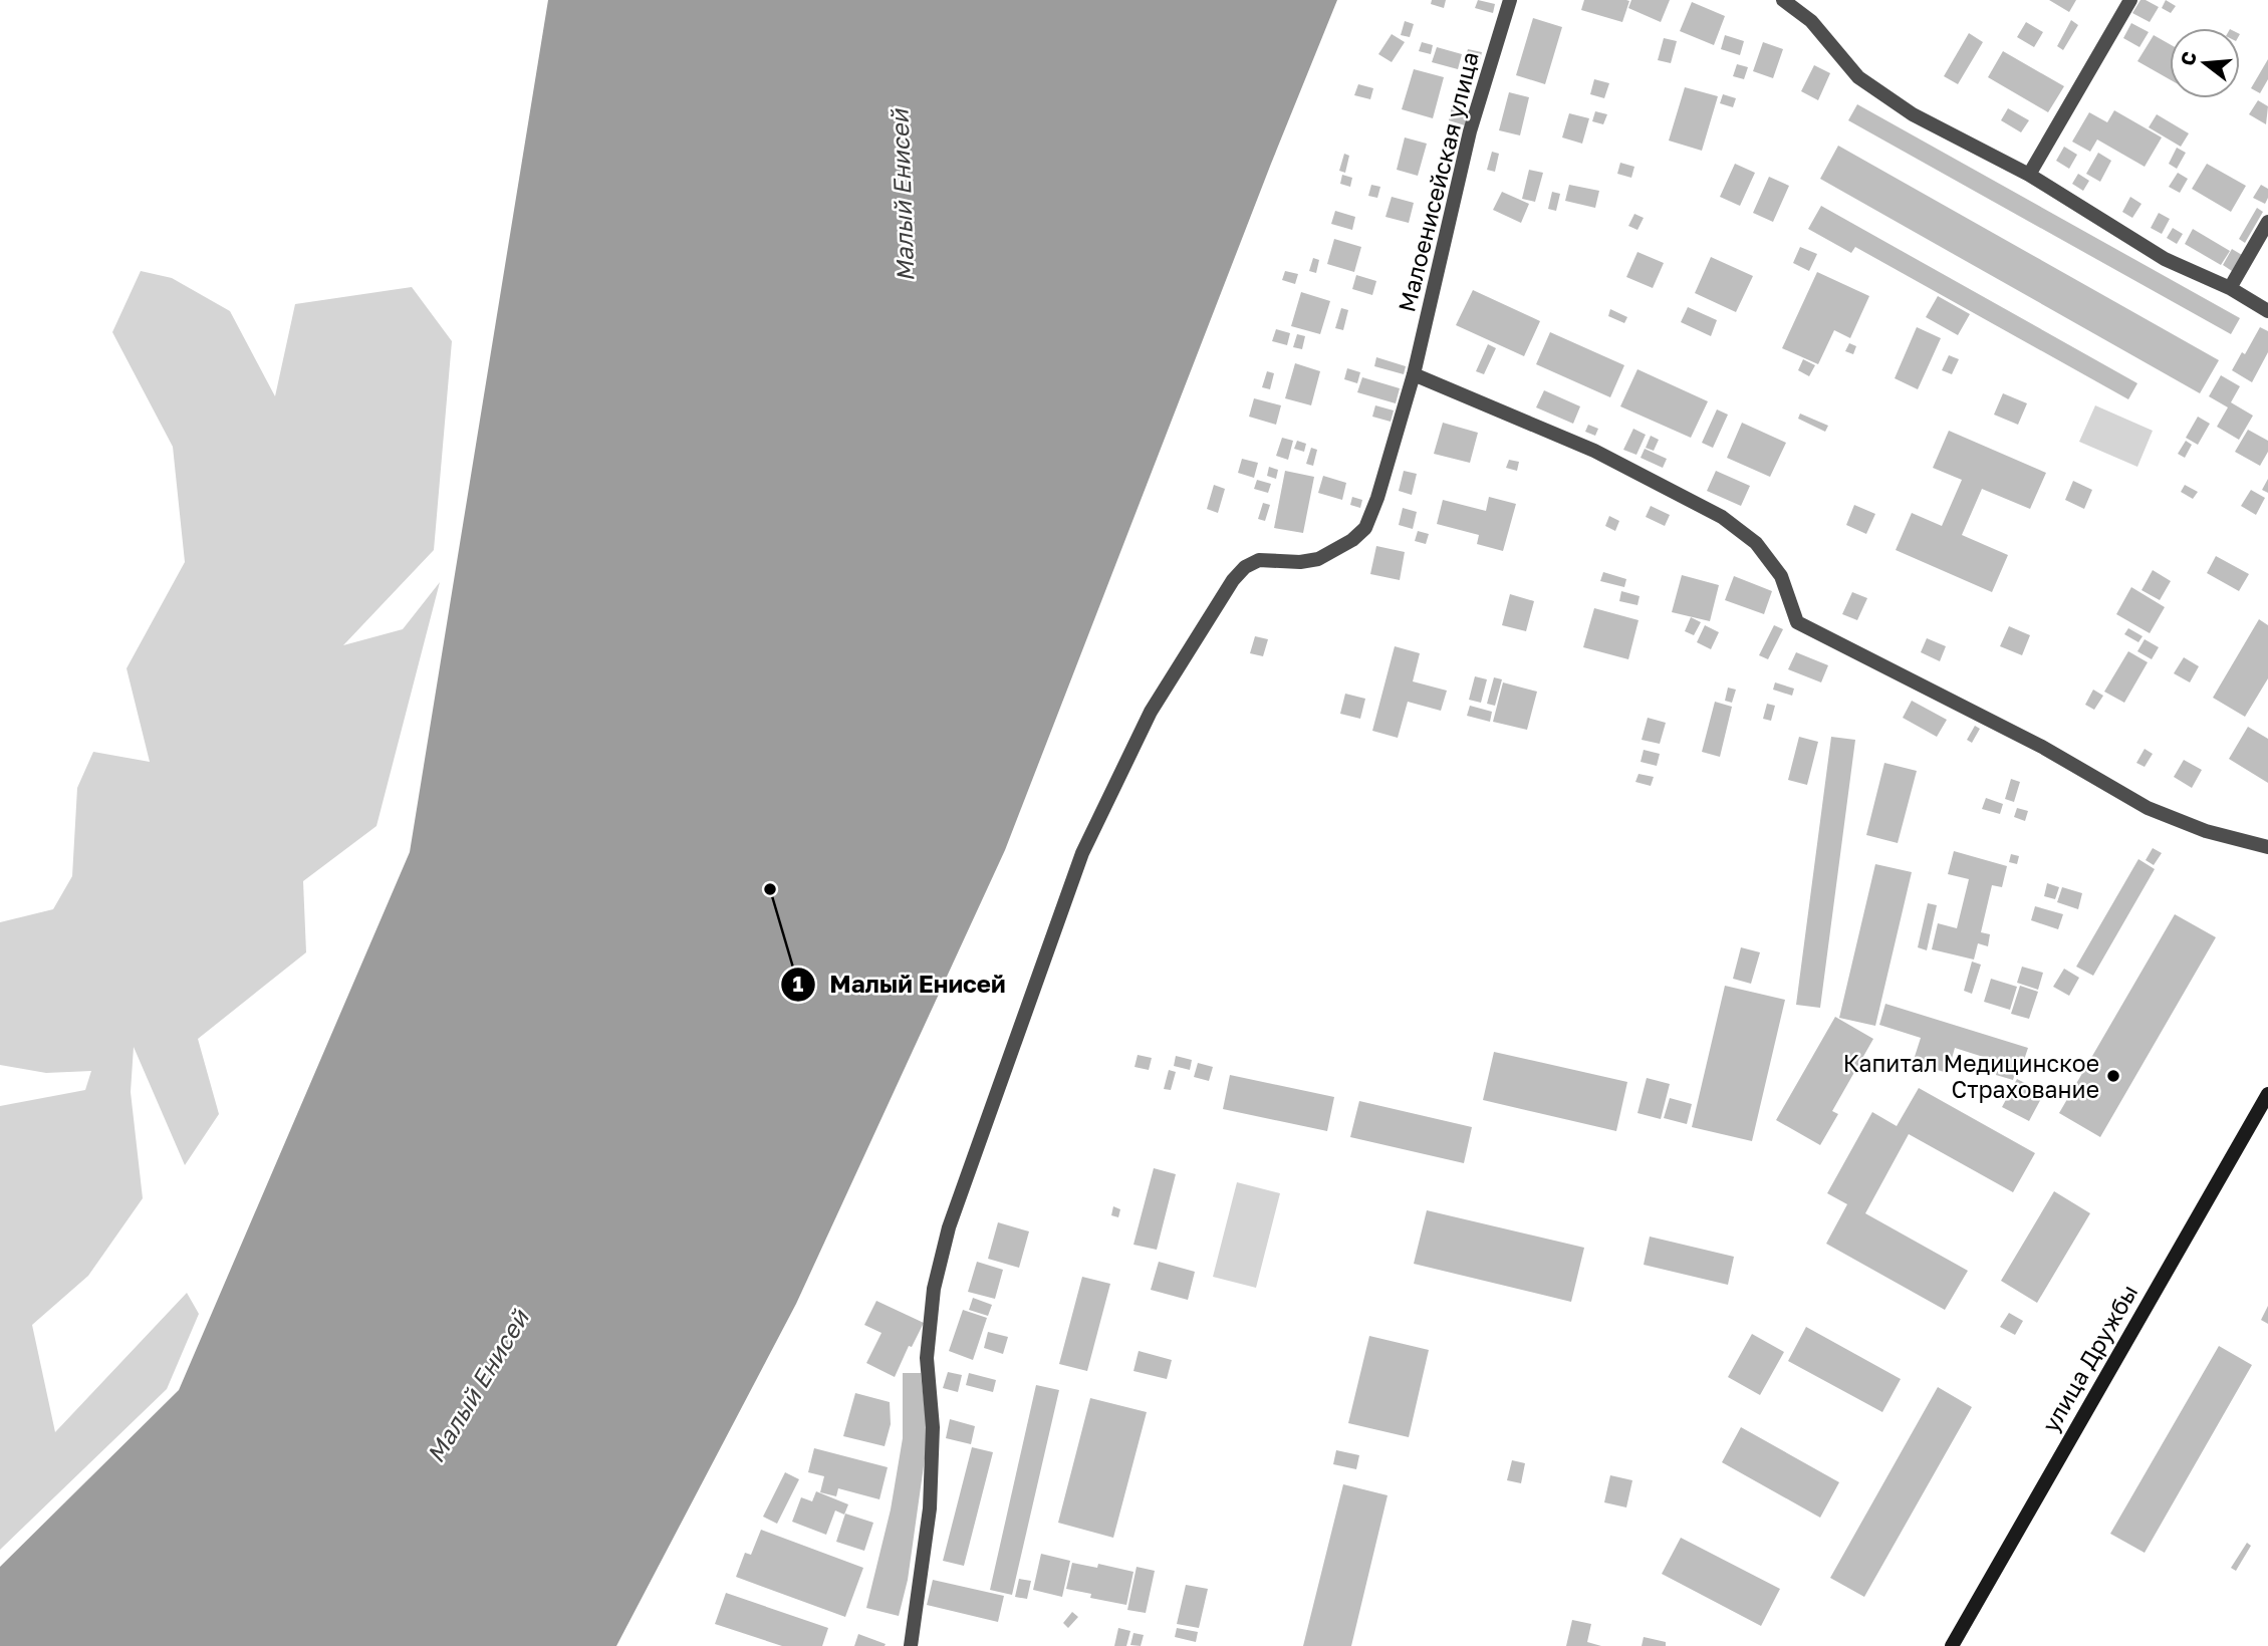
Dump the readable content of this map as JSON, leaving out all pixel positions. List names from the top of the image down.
{
  "streets": {
    "main road": ["улица Дружбы"],
    "street": ["Малоенисейская улица"]
  },
  "water": ["Малый Енисей"],
  "places": ["Малый Енисей", "Капитал Медицинское Страхование"],
  "north": "left"
}
